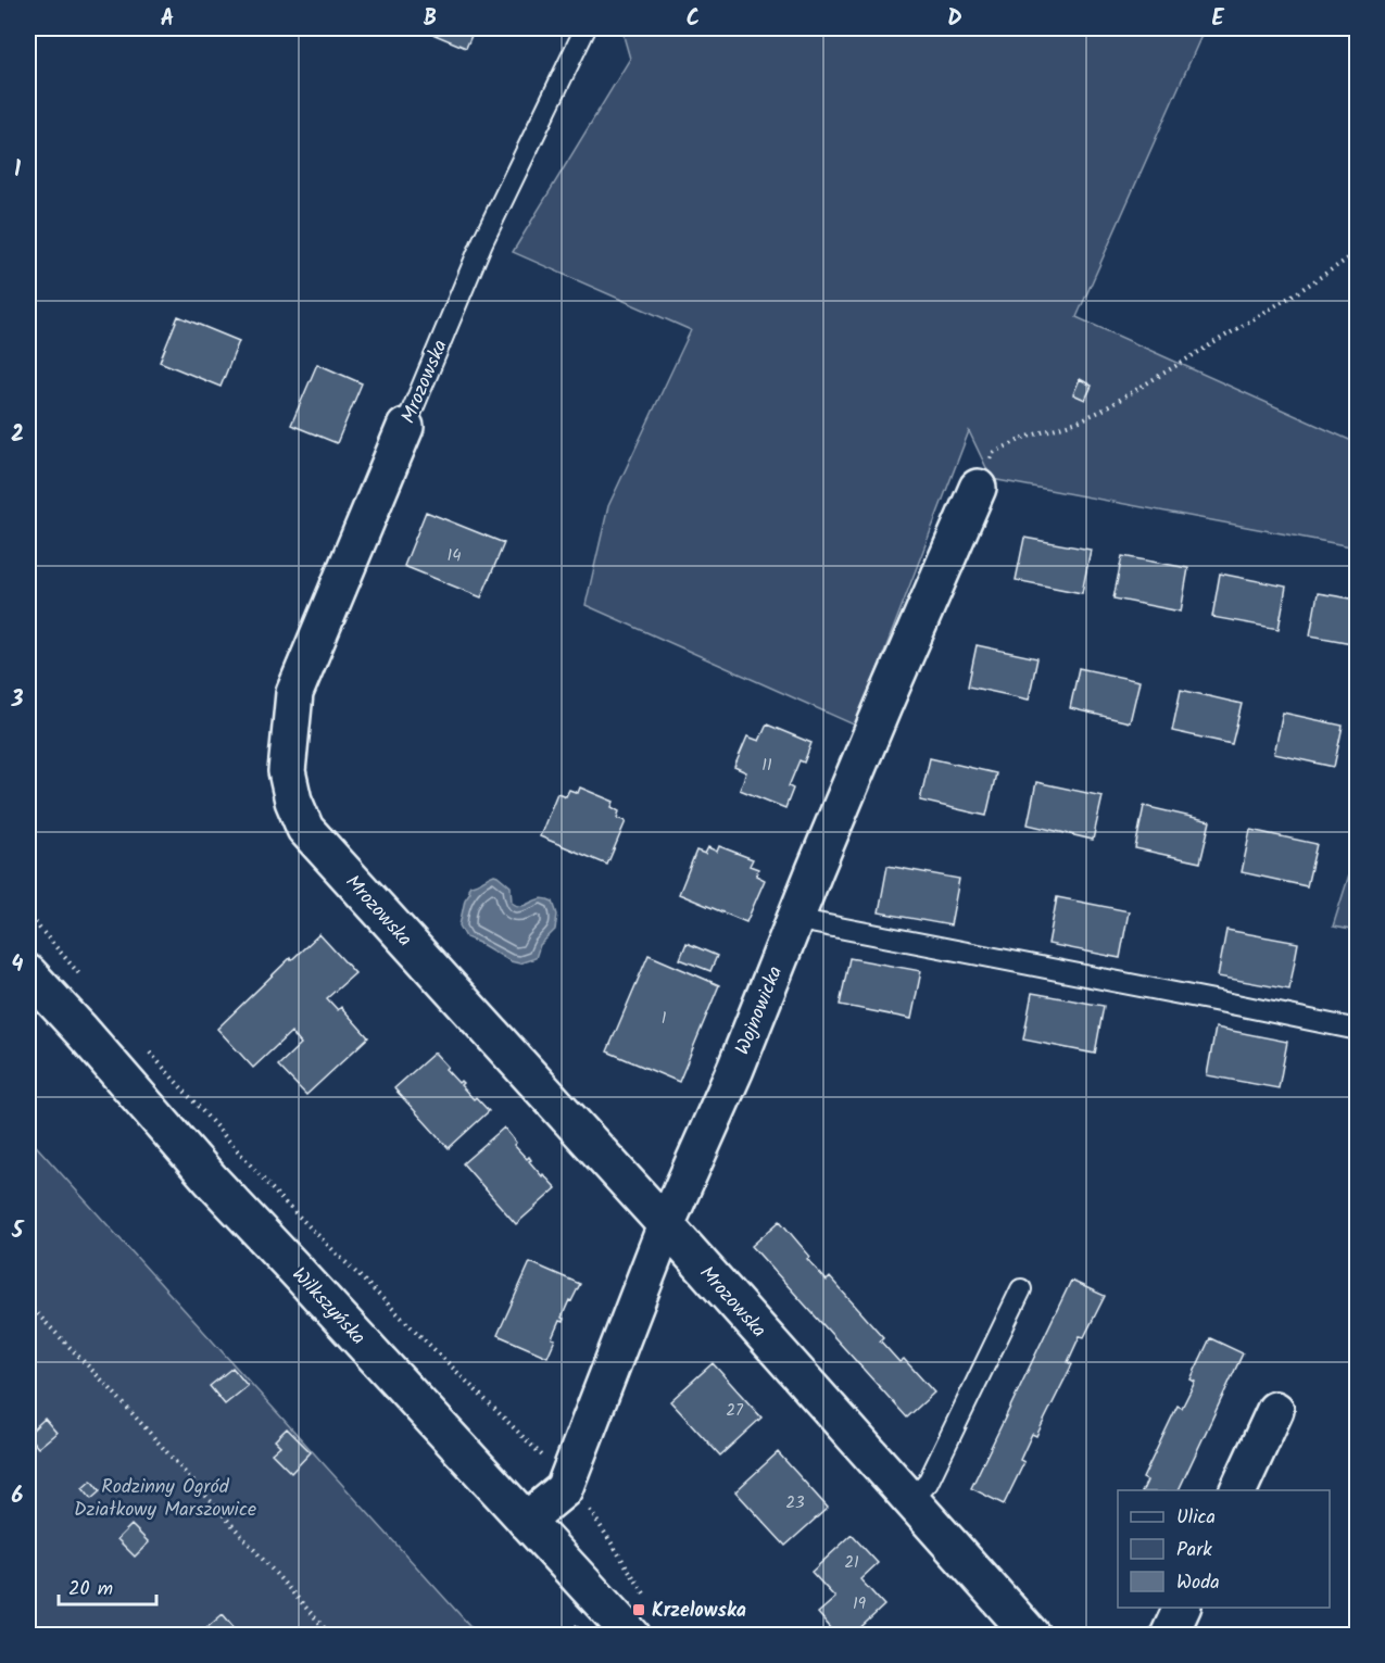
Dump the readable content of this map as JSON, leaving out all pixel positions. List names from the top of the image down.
{
  "streets": {
    "street": ["Mrozowska", "Wojnowicka", "Wilkszyńska"]
  },
  "crossings": [
    ["Mrozowska", "Wojnowicka"],
    ["Wojnowicka", "Wilkszyńska"]
  ],
  "parks": ["Rodzinny Ogród Działkowy Marszowice"],
  "places": {
    "transit": ["Krzelowska"]
  },
  "house_numbers": [
    "14",
    "11",
    "1",
    "27",
    "23",
    "21",
    "19"
  ],
  "legend": ["Ulica", "Park", "Woda"],
  "scale_bar": "20 m",
  "grid": {
    "columns": [
      "A",
      "B",
      "C",
      "D",
      "E"
    ],
    "rows": [
      "1",
      "2",
      "3",
      "4",
      "5",
      "6"
    ]
  }
}
